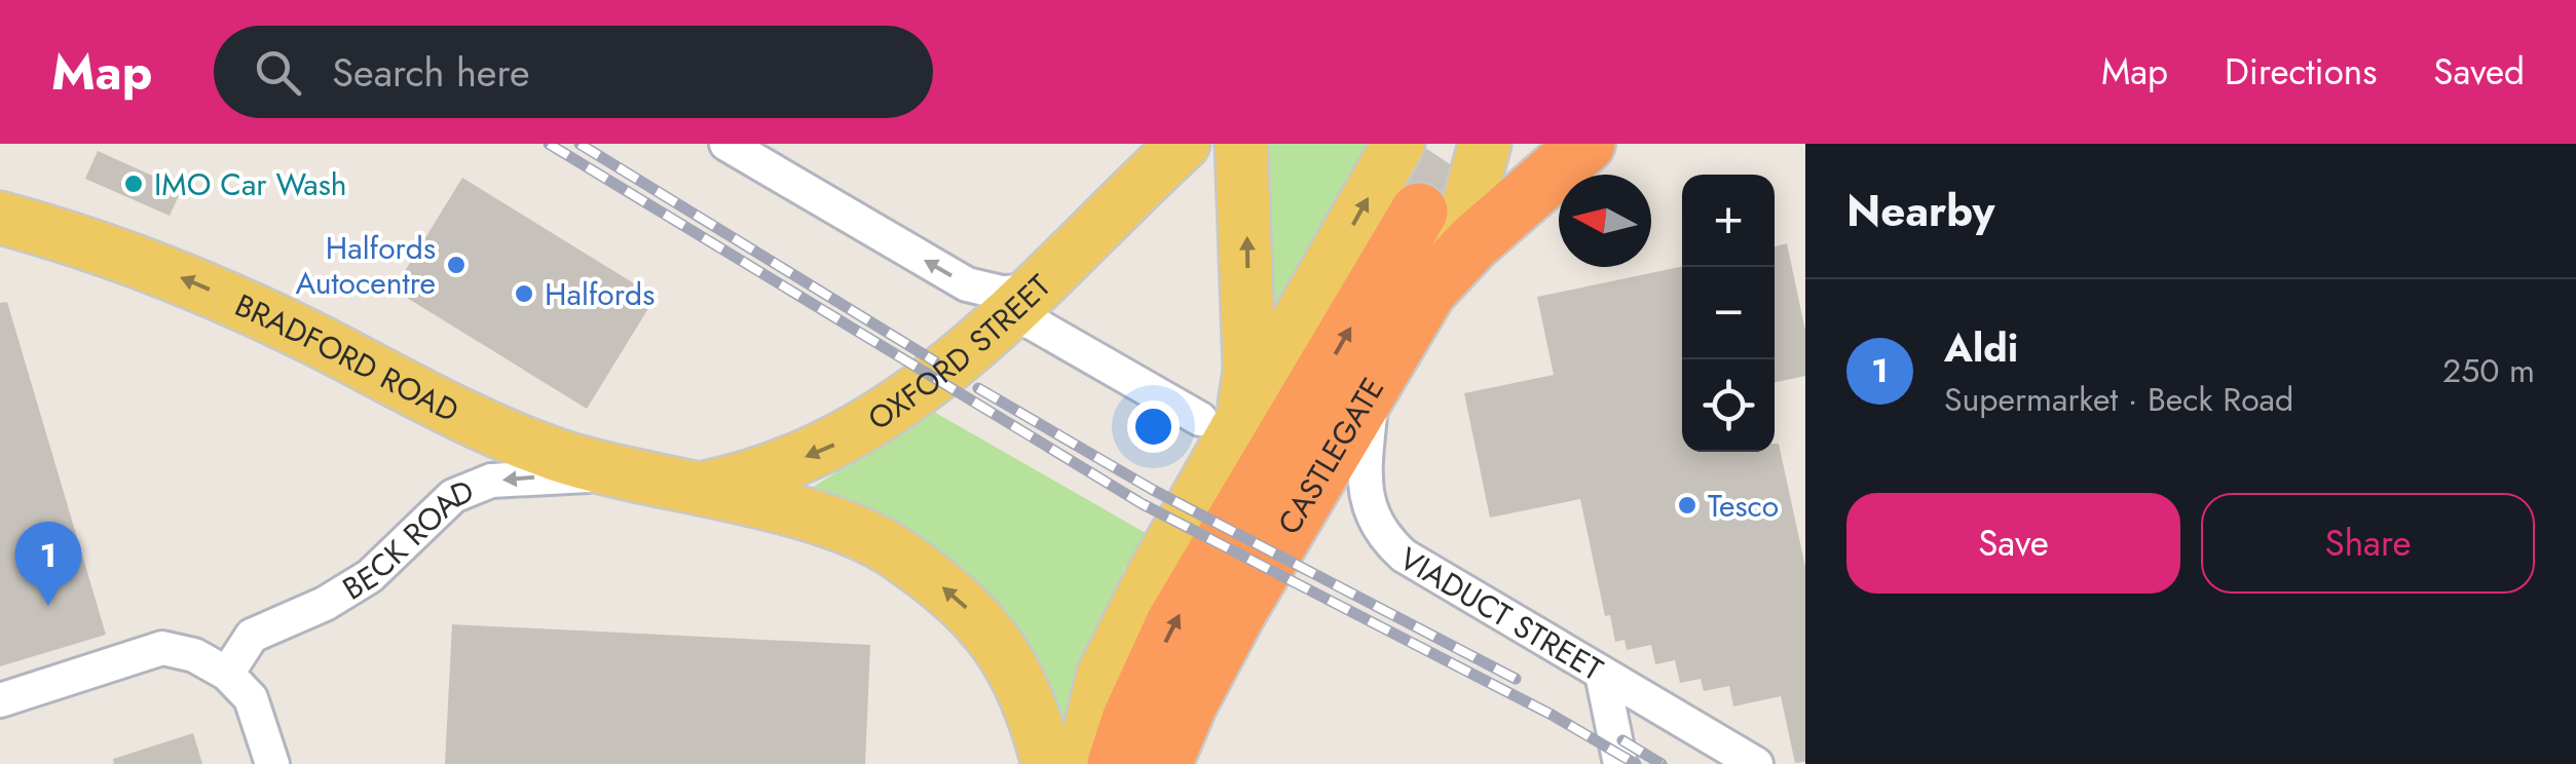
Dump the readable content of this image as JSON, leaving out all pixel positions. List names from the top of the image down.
{
  "streets": {
    "highway": ["CASTLEGATE"],
    "main road": ["OXFORD STREET", "BRADFORD ROAD"],
    "street": ["BECK ROAD", "VIADUCT STREET"]
  },
  "crossings": [
    ["OXFORD STREET", "BRADFORD ROAD"],
    ["BRADFORD ROAD", "BECK ROAD"],
    ["CASTLEGATE", "VIADUCT STREET"]
  ],
  "one_way": ["OXFORD STREET", "BRADFORD ROAD", "BECK ROAD"],
  "places": [
    "IMO Car Wash",
    "Halfords Autocentre",
    "Halfords",
    "Tesco"
  ],
  "north": "left",
  "page": {
    "header": "Map",
    "search": "Search here",
    "nav": ["Map", "Directions", "Saved"],
    "heading": "Nearby",
    "map_buttons": ["+", "−"],
    "list": [
      {
        "mark": "1",
        "name": "Aldi",
        "note": "Supermarket · Beck Road",
        "value": "250 m"
      }
    ],
    "buttons": ["Save", "Share"],
    "pins": "1"
  }
}
